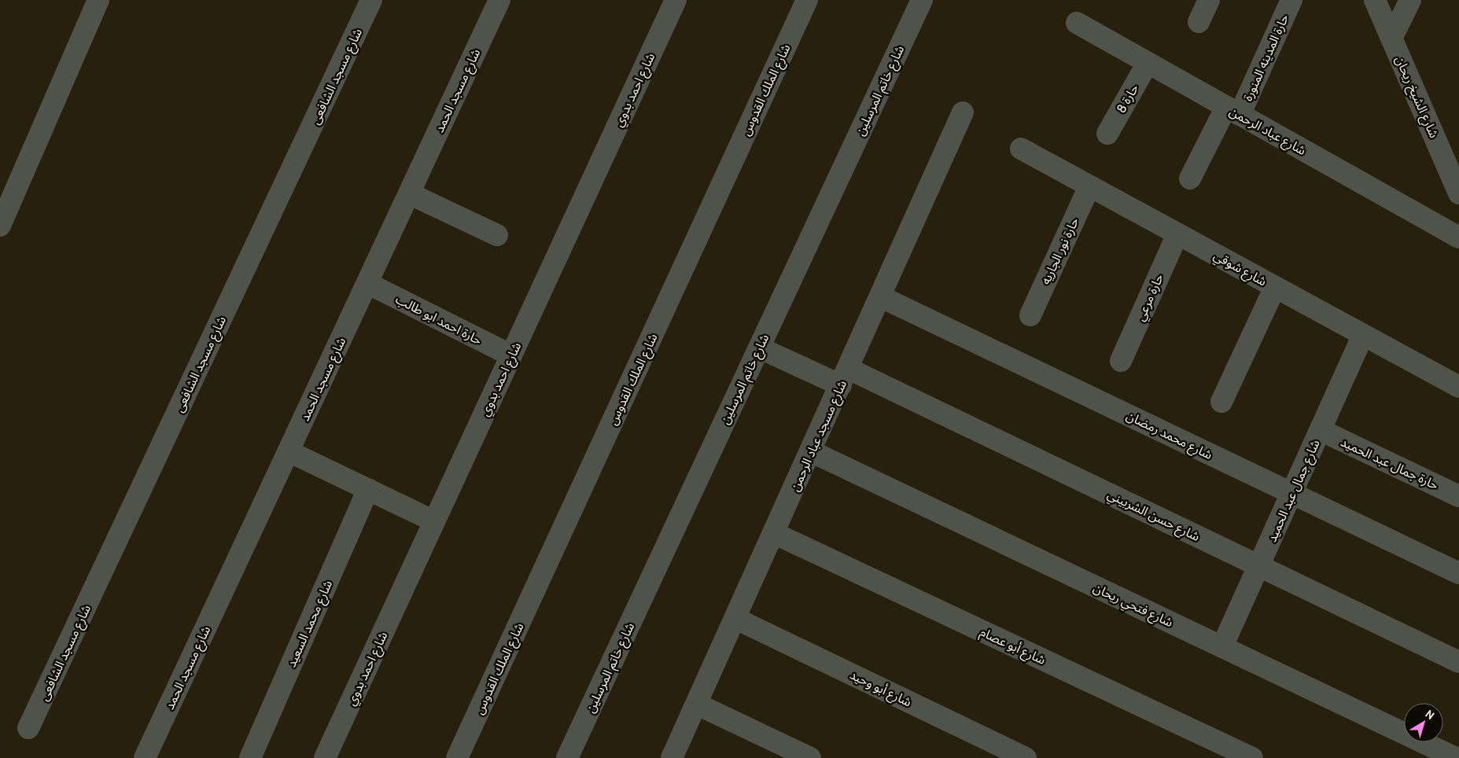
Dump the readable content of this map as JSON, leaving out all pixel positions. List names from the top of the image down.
{
  "streets": {
    "street": [
      "حارة المدينه المنورة",
      "شارع مسجد الشافعى",
      "شارع احمد بدوي",
      "شارع الملك القدوس",
      "شارع مسجد الحمد",
      "شارع خاتم المرسلين",
      "شارع الشيخ ريحان",
      "حارة 8",
      "شارع عباد الرحمن",
      "حارة نور الجاريه",
      "شارع شوقي",
      "حارة مرعي",
      "حارة احمد ابو طالب",
      "شارع محمد رمضان",
      "شارع مسجد عباد الرحمن",
      "حارة جمال عبد الحميد",
      "شارع جمال عبد الحميد",
      "شارع حسن الشربيني",
      "شارع فتحي ريحان",
      "شارع محمد السعيد",
      "شارع أبو عصام",
      "شارع أبو وحيد"
    ]
  },
  "crossings": [
    ["حارة المدينه المنورة", "شارع عباد الرحمن"],
    ["شارع احمد بدوي", "حارة احمد ابو طالب"],
    ["شارع مسجد الحمد", "حارة احمد ابو طالب"],
    ["شارع خاتم المرسلين", "شارع حسن الشربيني"],
    ["حارة 8", "شارع عباد الرحمن"],
    ["حارة نور الجاريه", "شارع شوقي"],
    ["شارع شوقي", "حارة مرعي"],
    ["شارع شوقي", "شارع جمال عبد الحميد"],
    ["شارع محمد رمضان", "شارع مسجد عباد الرحمن"],
    ["شارع محمد رمضان", "شارع جمال عبد الحميد"],
    ["شارع مسجد عباد الرحمن", "شارع حسن الشربيني"],
    ["شارع مسجد عباد الرحمن", "شارع فتحي ريحان"],
    ["شارع مسجد عباد الرحمن", "شارع أبو عصام"],
    ["شارع مسجد عباد الرحمن", "شارع أبو وحيد"],
    ["حارة جمال عبد الحميد", "شارع جمال عبد الحميد"],
    ["شارع جمال عبد الحميد", "شارع حسن الشربيني"],
    ["شارع جمال عبد الحميد", "شارع فتحي ريحان"]
  ],
  "north": "top right"
}
